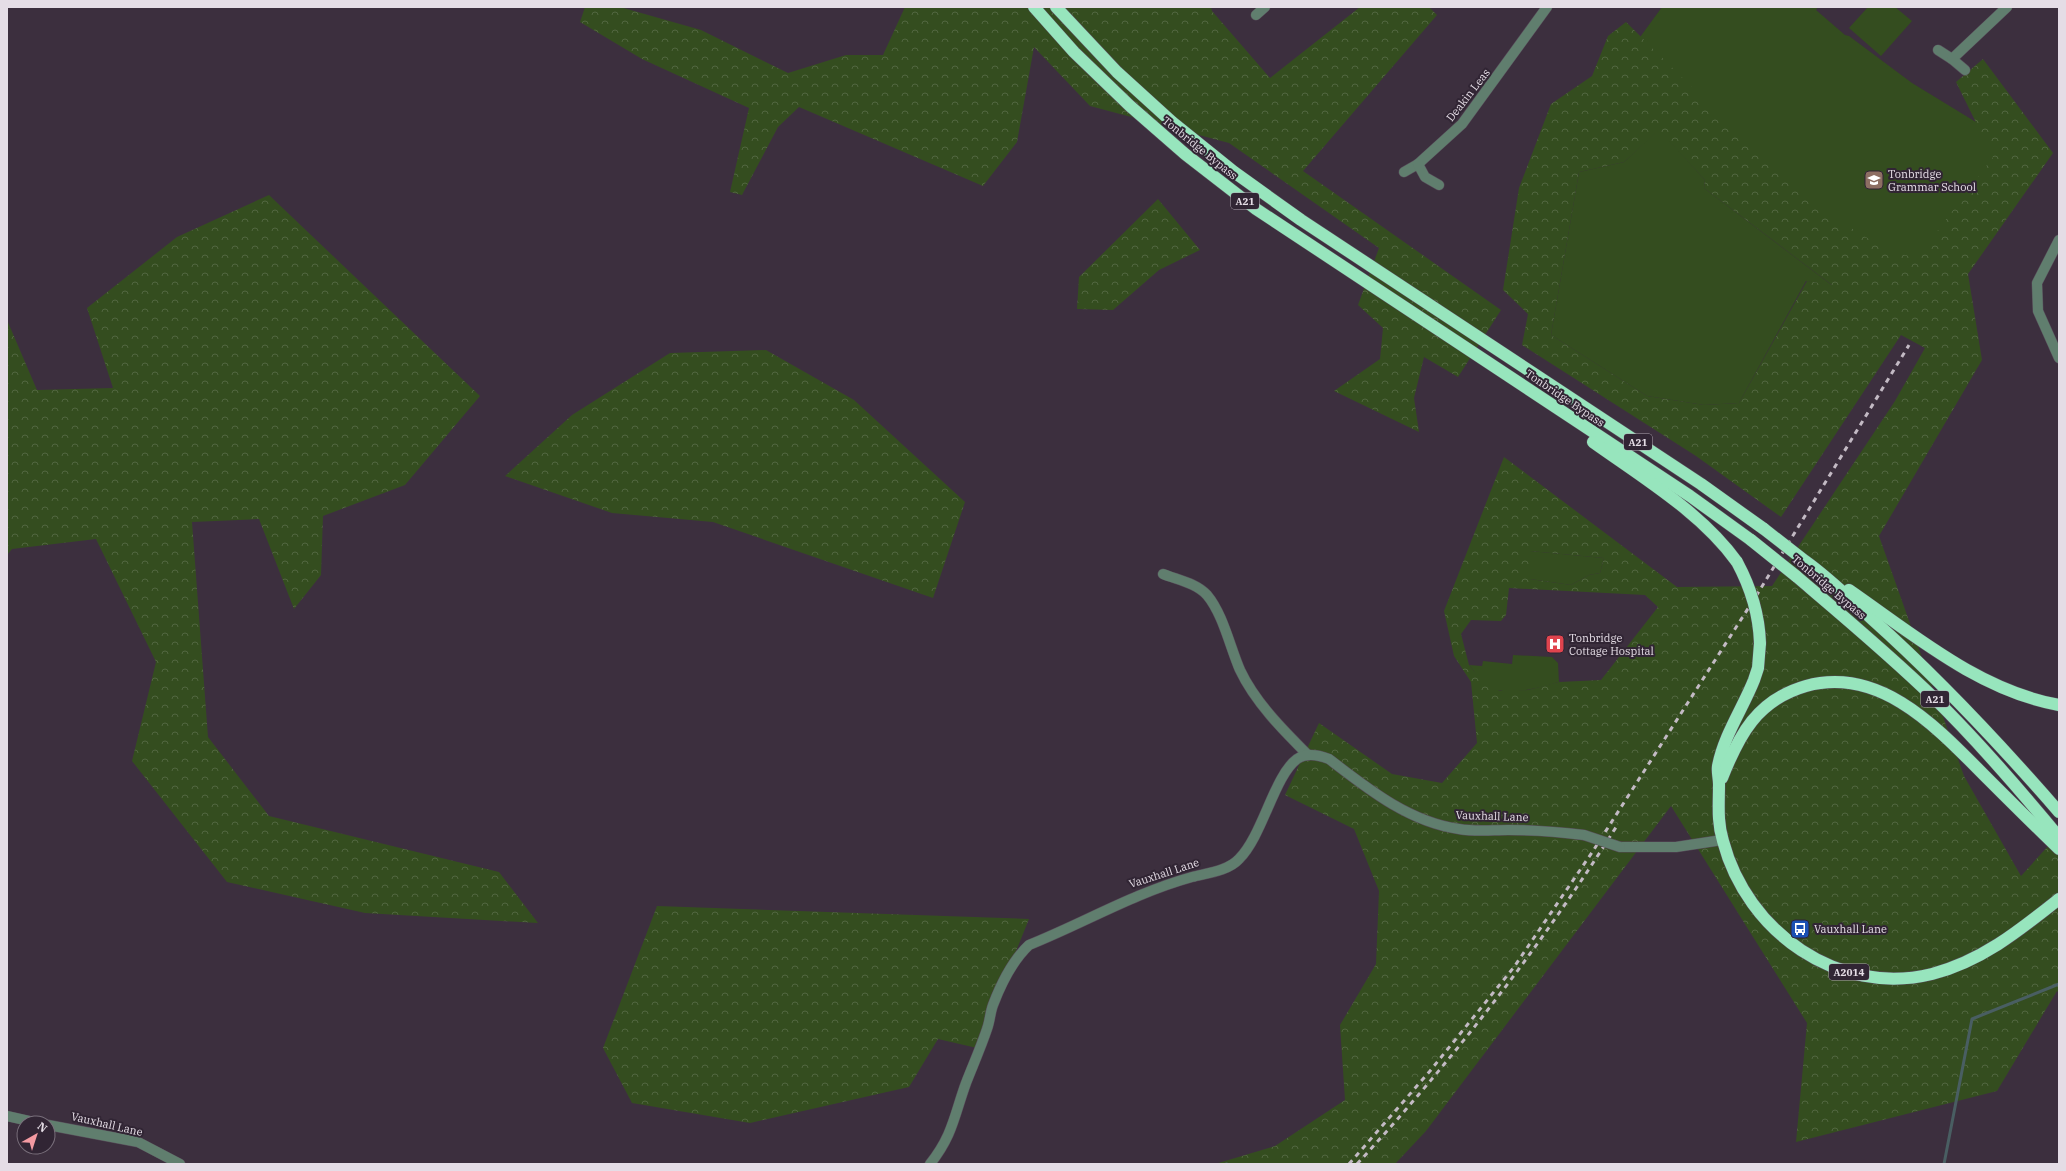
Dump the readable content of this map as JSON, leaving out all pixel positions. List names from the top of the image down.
{
  "streets": {
    "highway": ["Tonbridge Bypass", "A21", "A2014"],
    "street": ["Deakin Leas", "Vauxhall Lane"]
  },
  "crossings": [
    ["Vauxhall Lane", "A2014"]
  ],
  "places": {
    "school or university": ["Tonbridge Grammar School"],
    "hospital": ["Tonbridge Cottage Hospital"],
    "bus stop": ["Vauxhall Lane"]
  },
  "north": "top right"
}
